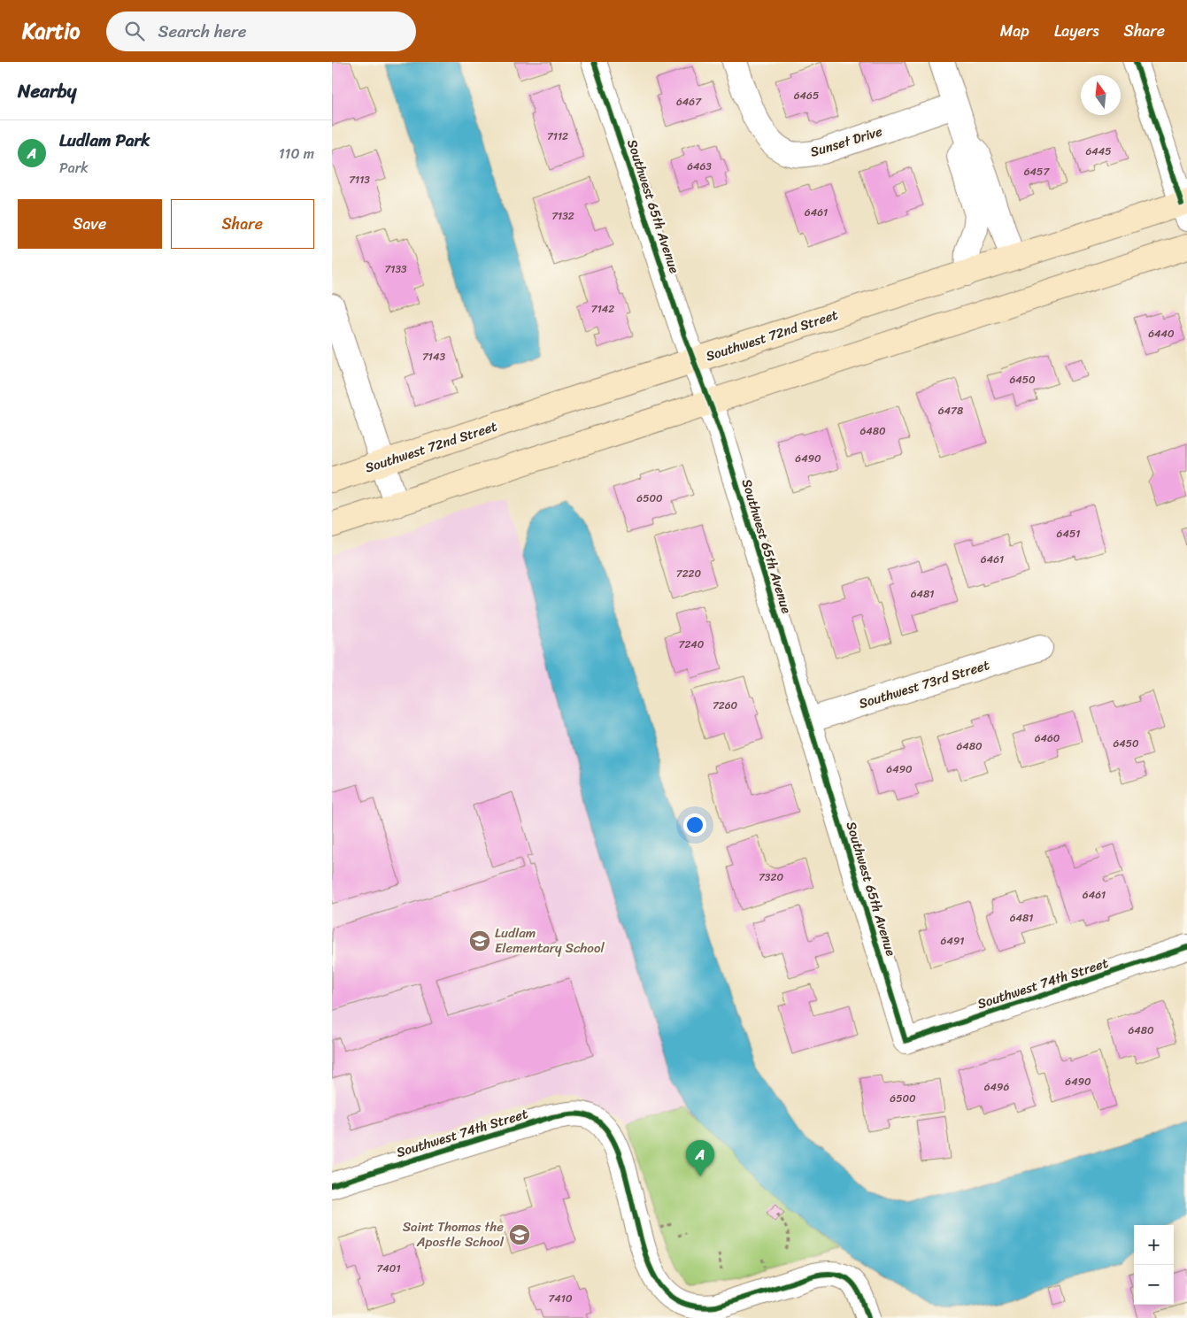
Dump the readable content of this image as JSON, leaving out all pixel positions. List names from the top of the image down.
{
  "streets": {
    "main road": ["Southwest 72nd Street"],
    "street": [
      "Sunset Drive",
      "Southwest 65th Avenue",
      "Southwest 73rd Street",
      "Southwest 74th Street"
    ]
  },
  "crossings": [
    ["Southwest 65th Avenue", "Southwest 72nd Street"],
    ["Southwest 65th Avenue", "Southwest 73rd Street"],
    ["Southwest 65th Avenue", "Southwest 74th Street"]
  ],
  "places": {
    "school or university": ["Ludlam Elementary School", "Saint Thomas the Apostle School"]
  },
  "house_numbers": [
    "6465",
    "6467",
    "7112",
    "6445",
    "6463",
    "6457",
    "7113",
    "6461",
    "7132",
    "7133",
    "7142",
    "6440",
    "7143",
    "6450",
    "6478",
    "6480",
    "6490",
    "6500",
    "6451",
    "6461",
    "7220",
    "6481",
    "7240",
    "7260",
    "6460",
    "6450",
    "6480",
    "6490",
    "7320",
    "6461",
    "6481",
    "6491",
    "6480",
    "6490",
    "6496",
    "6500",
    "7401",
    "7410"
  ],
  "north": "top",
  "page": {
    "header": "Kartio",
    "search": "Search here",
    "nav": ["Map", "Layers", "Share"],
    "heading": "Nearby",
    "list": [
      {
        "mark": "A",
        "name": "Ludlam Park",
        "note": "Park",
        "value": "110 m"
      }
    ],
    "buttons": ["Save", "Share"],
    "pins": "A",
    "map_buttons": ["+", "−"]
  }
}
